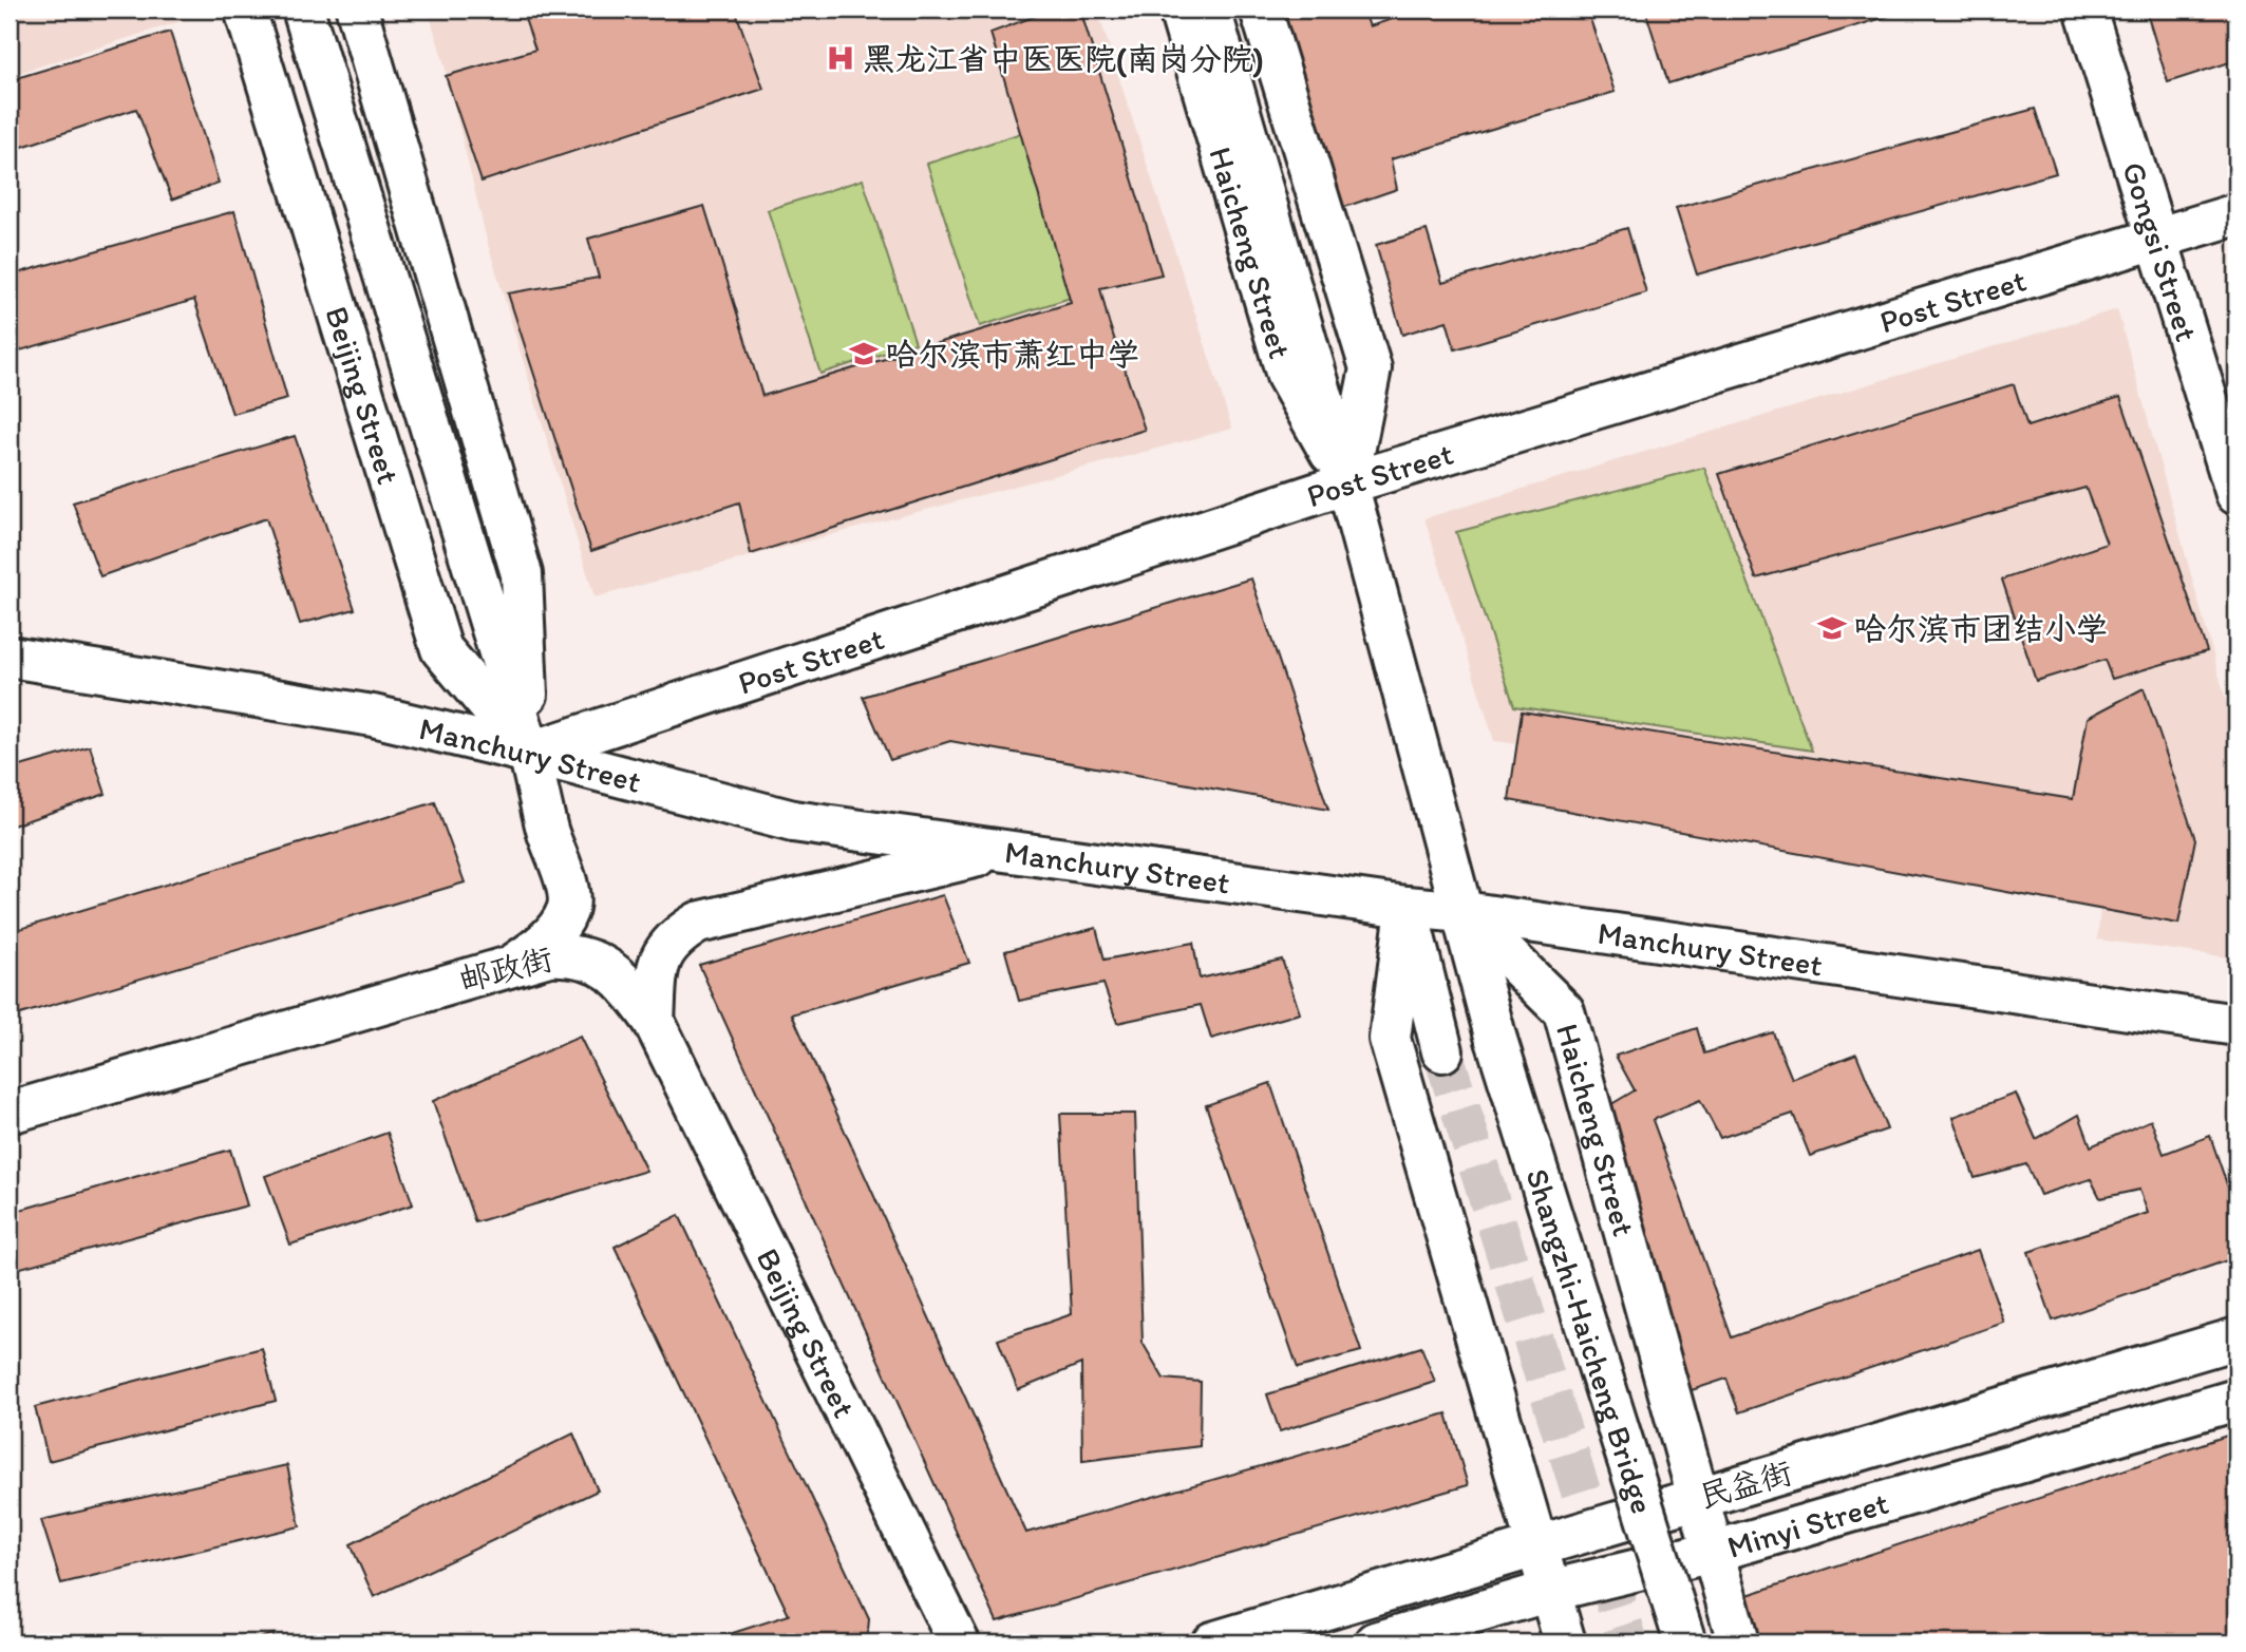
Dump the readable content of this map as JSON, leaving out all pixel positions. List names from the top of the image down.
{
  "streets": {
    "main road": [
      "Haicheng Street",
      "Gongsi Street",
      "Post Street",
      "Beijing Street",
      "Manchury Street",
      "邮政街",
      "Shangzhi-Haicheng Bridge",
      "民益街",
      "Minyi Street"
    ]
  },
  "crossings": [
    ["Haicheng Street", "Post Street"],
    ["Haicheng Street", "Manchury Street"],
    ["Haicheng Street", "Shangzhi-Haicheng Bridge"],
    ["Haicheng Street", "民益街"],
    ["Haicheng Street", "Minyi Street"],
    ["Gongsi Street", "Post Street"],
    ["Post Street", "Beijing Street"],
    ["Post Street", "Manchury Street"],
    ["Beijing Street", "Manchury Street"],
    ["Beijing Street", "邮政街"],
    ["Manchury Street", "Shangzhi-Haicheng Bridge"]
  ],
  "places": {
    "hospital": ["黑龙江省中医医院(南岗分院)"],
    "school or university": ["哈尔滨市萧红中学", "哈尔滨市团结小学"]
  }
}
